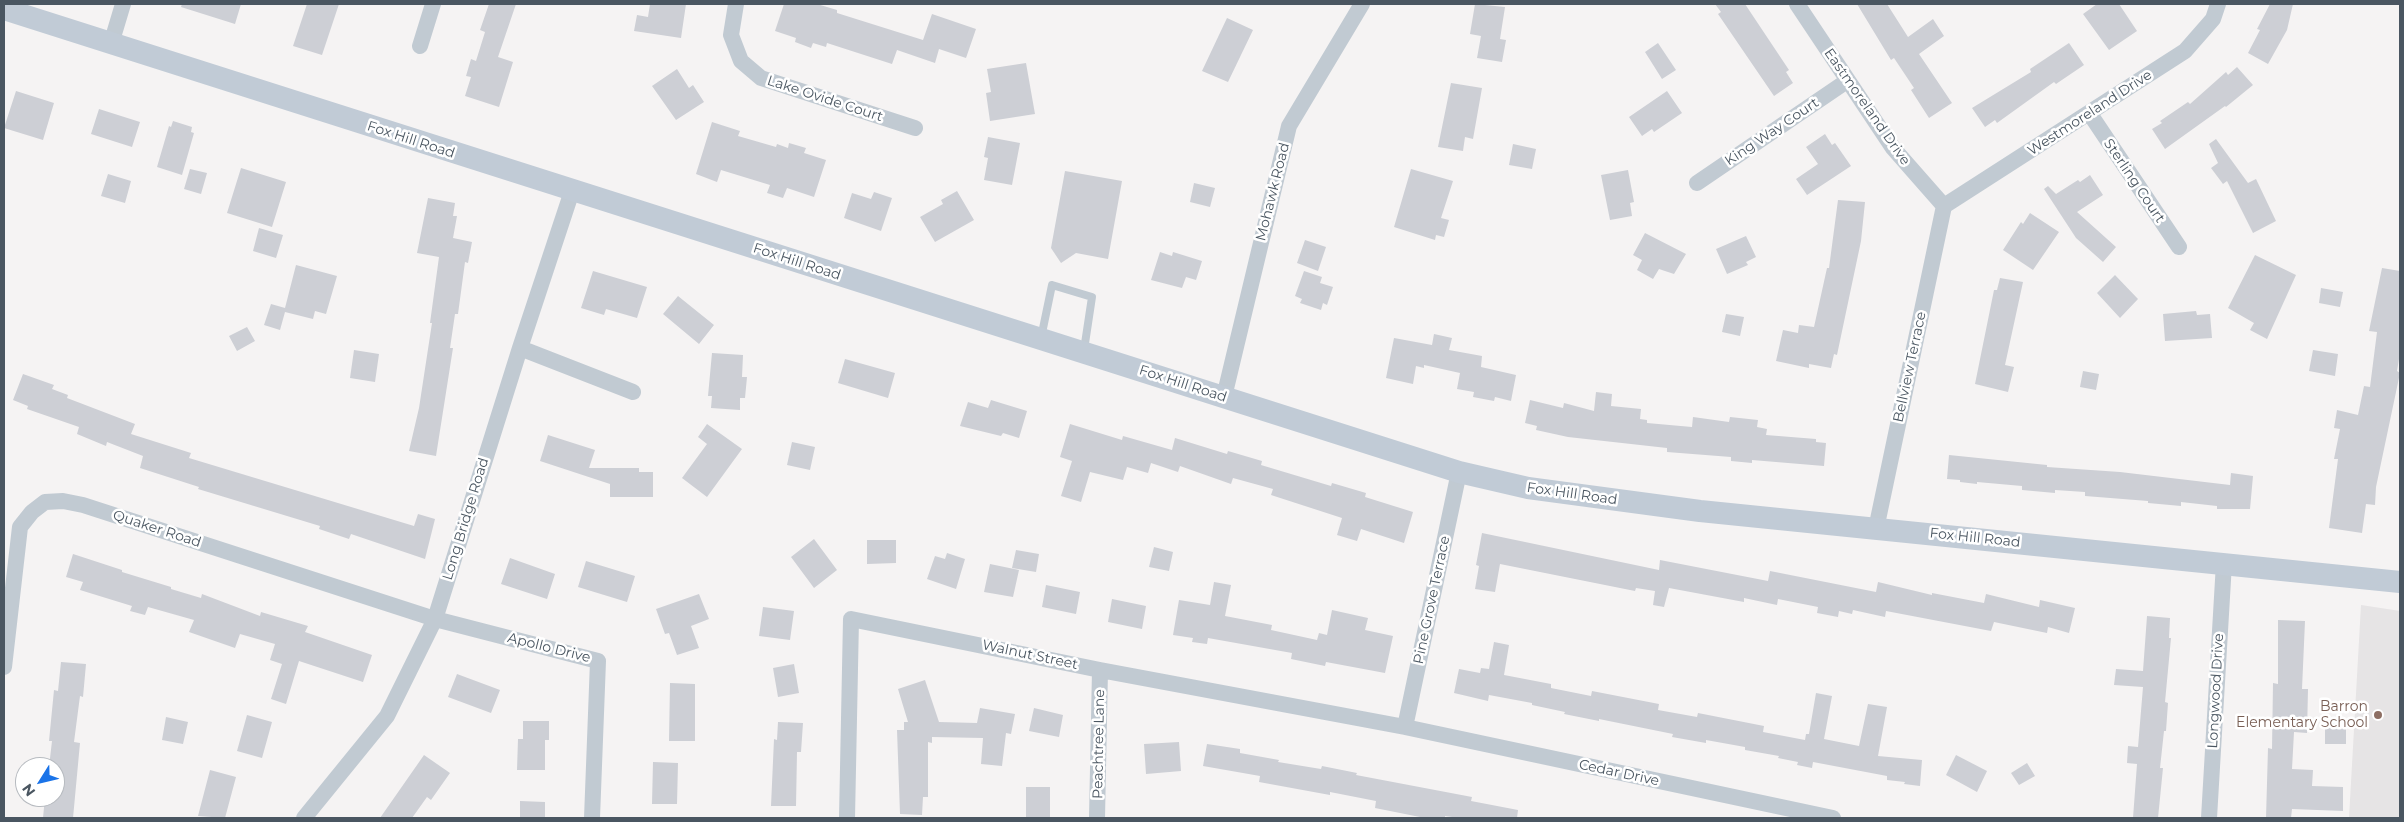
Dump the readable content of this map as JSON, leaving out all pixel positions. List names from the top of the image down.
{
  "streets": {
    "main road": ["Fox Hill Road"],
    "street": [
      "Lake Ovide Court",
      "Eastmoreland Drive",
      "Westmoreland Drive",
      "King Way Court",
      "Sterling Court",
      "Mohawk Road",
      "Bellview Terrace",
      "Long Bridge Road",
      "Quaker Road",
      "Pine Grove Terrace",
      "Apollo Drive",
      "Walnut Street",
      "Longwood Drive",
      "Peachtree Lane",
      "Cedar Drive"
    ]
  },
  "crossings": [
    ["Eastmoreland Drive", "Westmoreland Drive"],
    ["Eastmoreland Drive", "King Way Court"],
    ["Eastmoreland Drive", "Bellview Terrace"],
    ["Westmoreland Drive", "Sterling Court"],
    ["Westmoreland Drive", "Bellview Terrace"],
    ["Fox Hill Road", "Mohawk Road"],
    ["Fox Hill Road", "Bellview Terrace"],
    ["Fox Hill Road", "Long Bridge Road"],
    ["Fox Hill Road", "Pine Grove Terrace"],
    ["Fox Hill Road", "Longwood Drive"],
    ["Long Bridge Road", "Quaker Road"],
    ["Long Bridge Road", "Apollo Drive"],
    ["Quaker Road", "Apollo Drive"],
    ["Pine Grove Terrace", "Walnut Street"],
    ["Pine Grove Terrace", "Cedar Drive"],
    ["Walnut Street", "Peachtree Lane"],
    ["Walnut Street", "Cedar Drive"]
  ],
  "places": ["Barron Elementary School"],
  "north": "bottom left"
}
